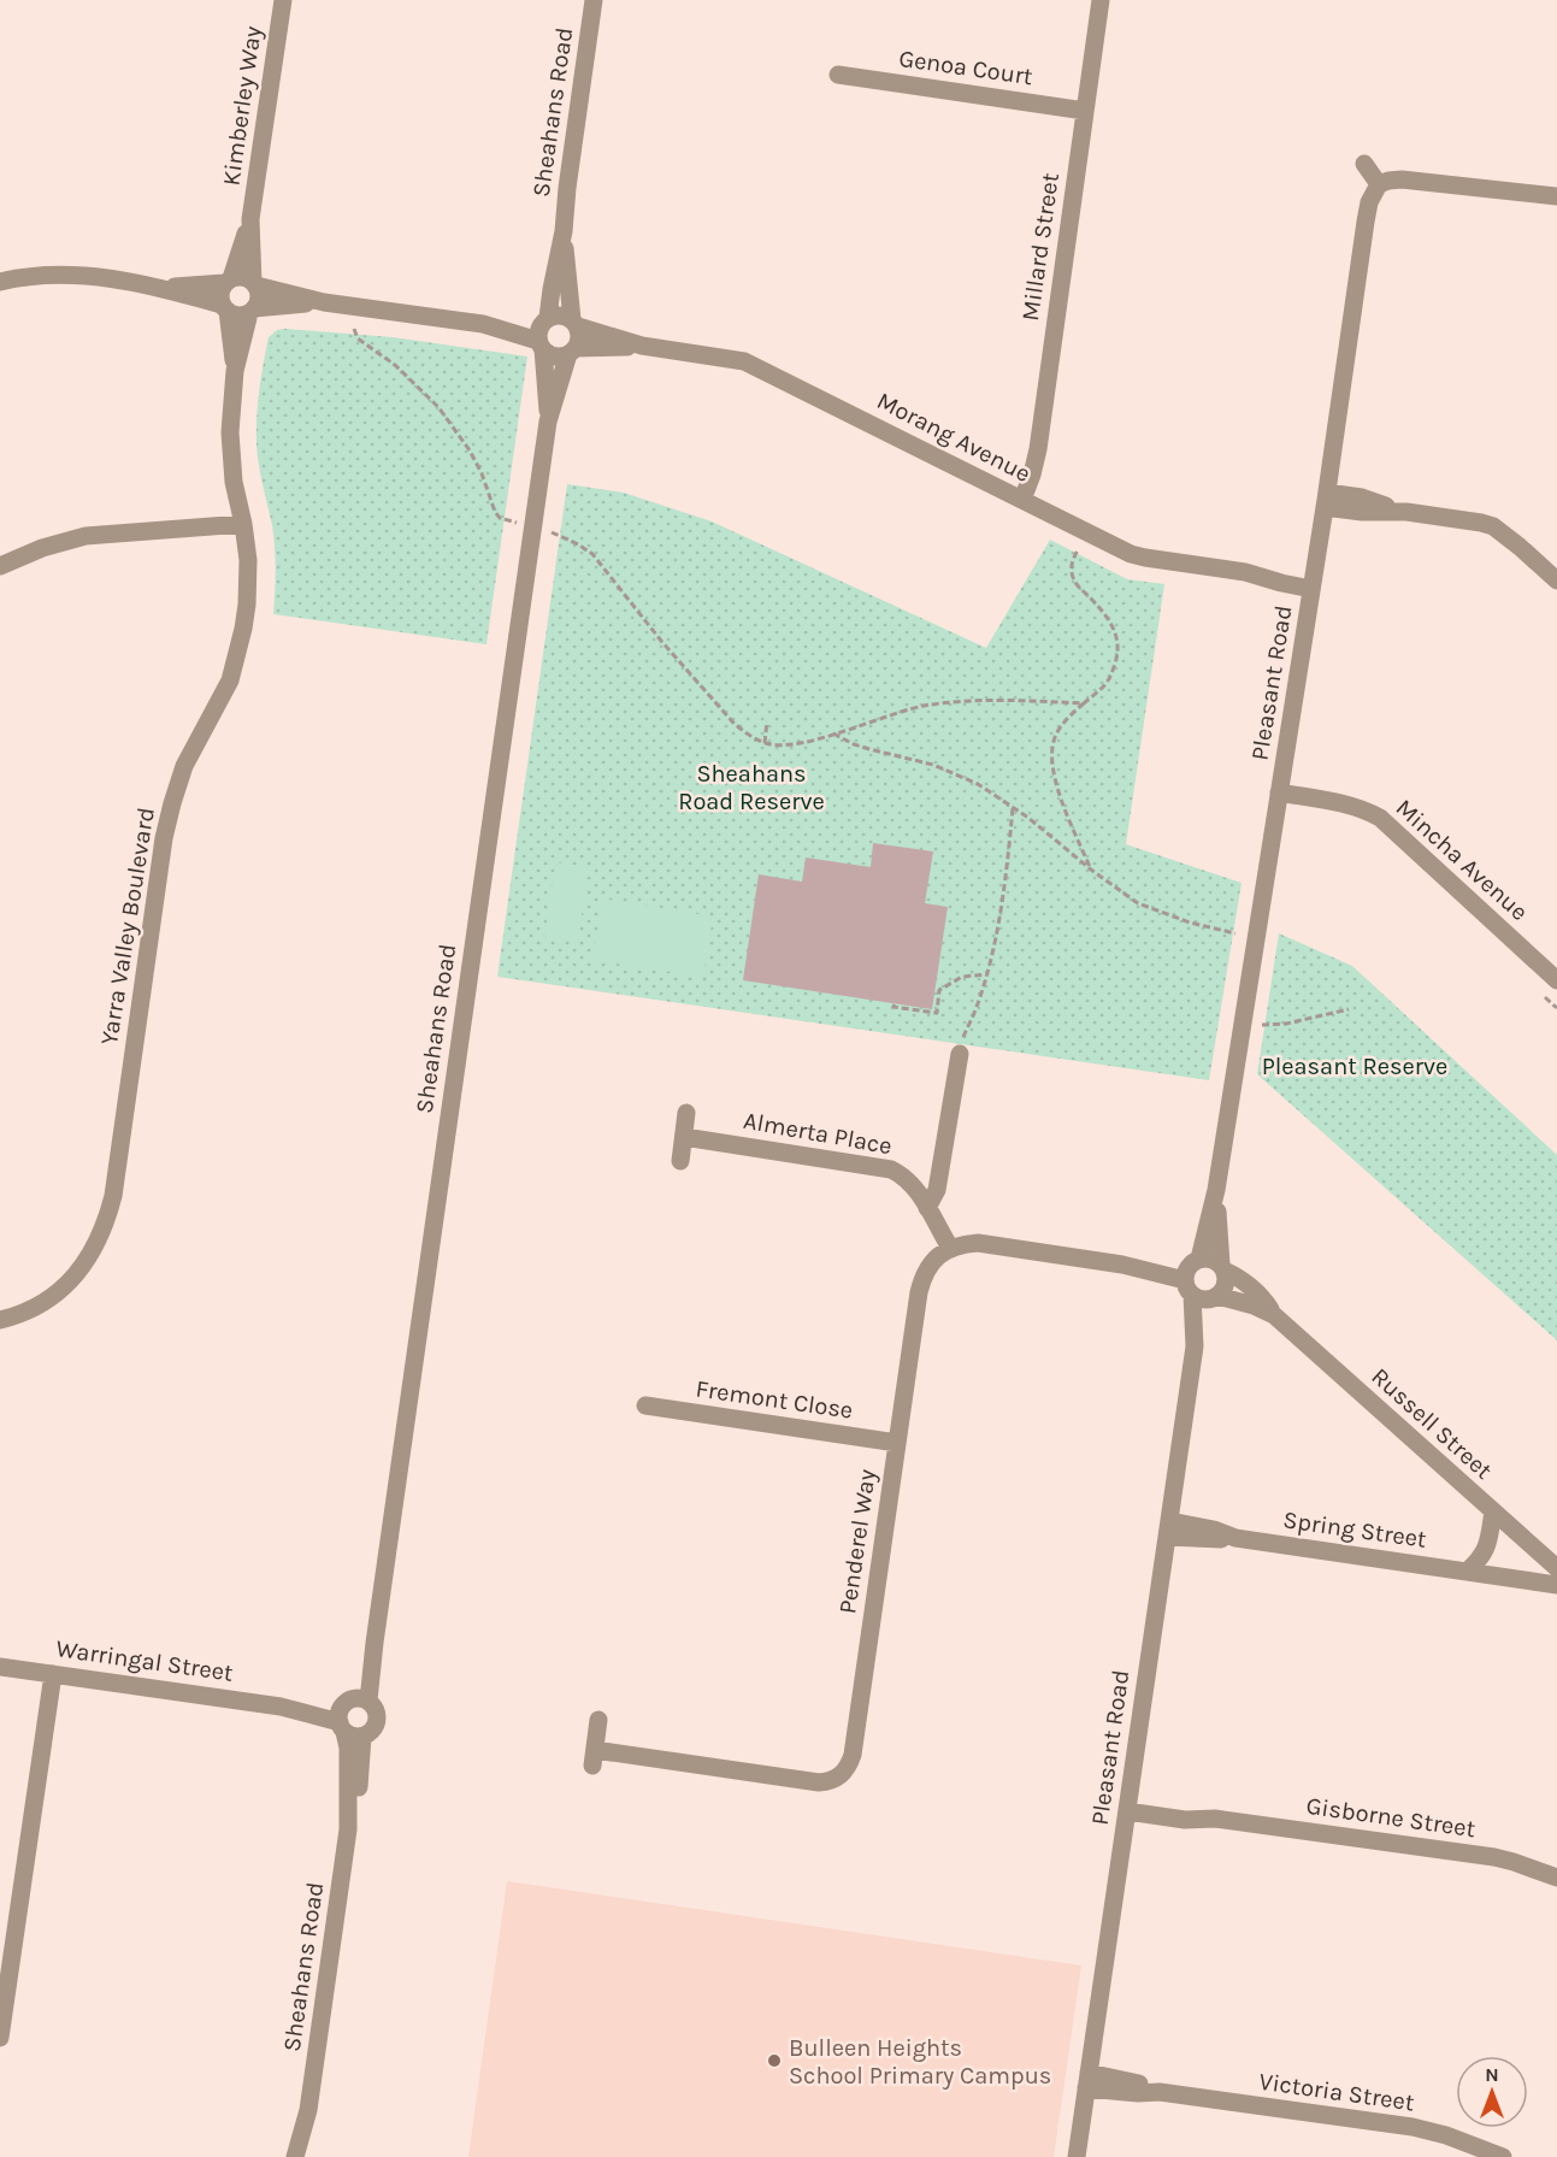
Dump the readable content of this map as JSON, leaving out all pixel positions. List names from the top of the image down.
{
  "streets": {
    "street": [
      "Genoa Court",
      "Kimberley Way",
      "Sheahans Road",
      "Millard Street",
      "Morang Avenue",
      "Pleasant Road",
      "Mincha Avenue",
      "Yarra Valley Boulevard",
      "Almerta Place",
      "Fremont Close",
      "Russell Street",
      "Spring Street",
      "Penderel Way",
      "Warringal Street",
      "Gisborne Street",
      "Victoria Street"
    ]
  },
  "crossings": [
    ["Genoa Court", "Millard Street"],
    ["Kimberley Way", "Yarra Valley Boulevard"],
    ["Sheahans Road", "Morang Avenue"],
    ["Sheahans Road", "Warringal Street"],
    ["Millard Street", "Morang Avenue"],
    ["Morang Avenue", "Pleasant Road"],
    ["Pleasant Road", "Mincha Avenue"],
    ["Pleasant Road", "Russell Street"],
    ["Pleasant Road", "Spring Street"],
    ["Pleasant Road", "Gisborne Street"],
    ["Pleasant Road", "Victoria Street"],
    ["Almerta Place", "Penderel Way"],
    ["Fremont Close", "Penderel Way"]
  ],
  "parks": ["Sheahans Road Reserve", "Pleasant Reserve"],
  "places": ["Bulleen Heights School Primary Campus"],
  "north": "top"
}
